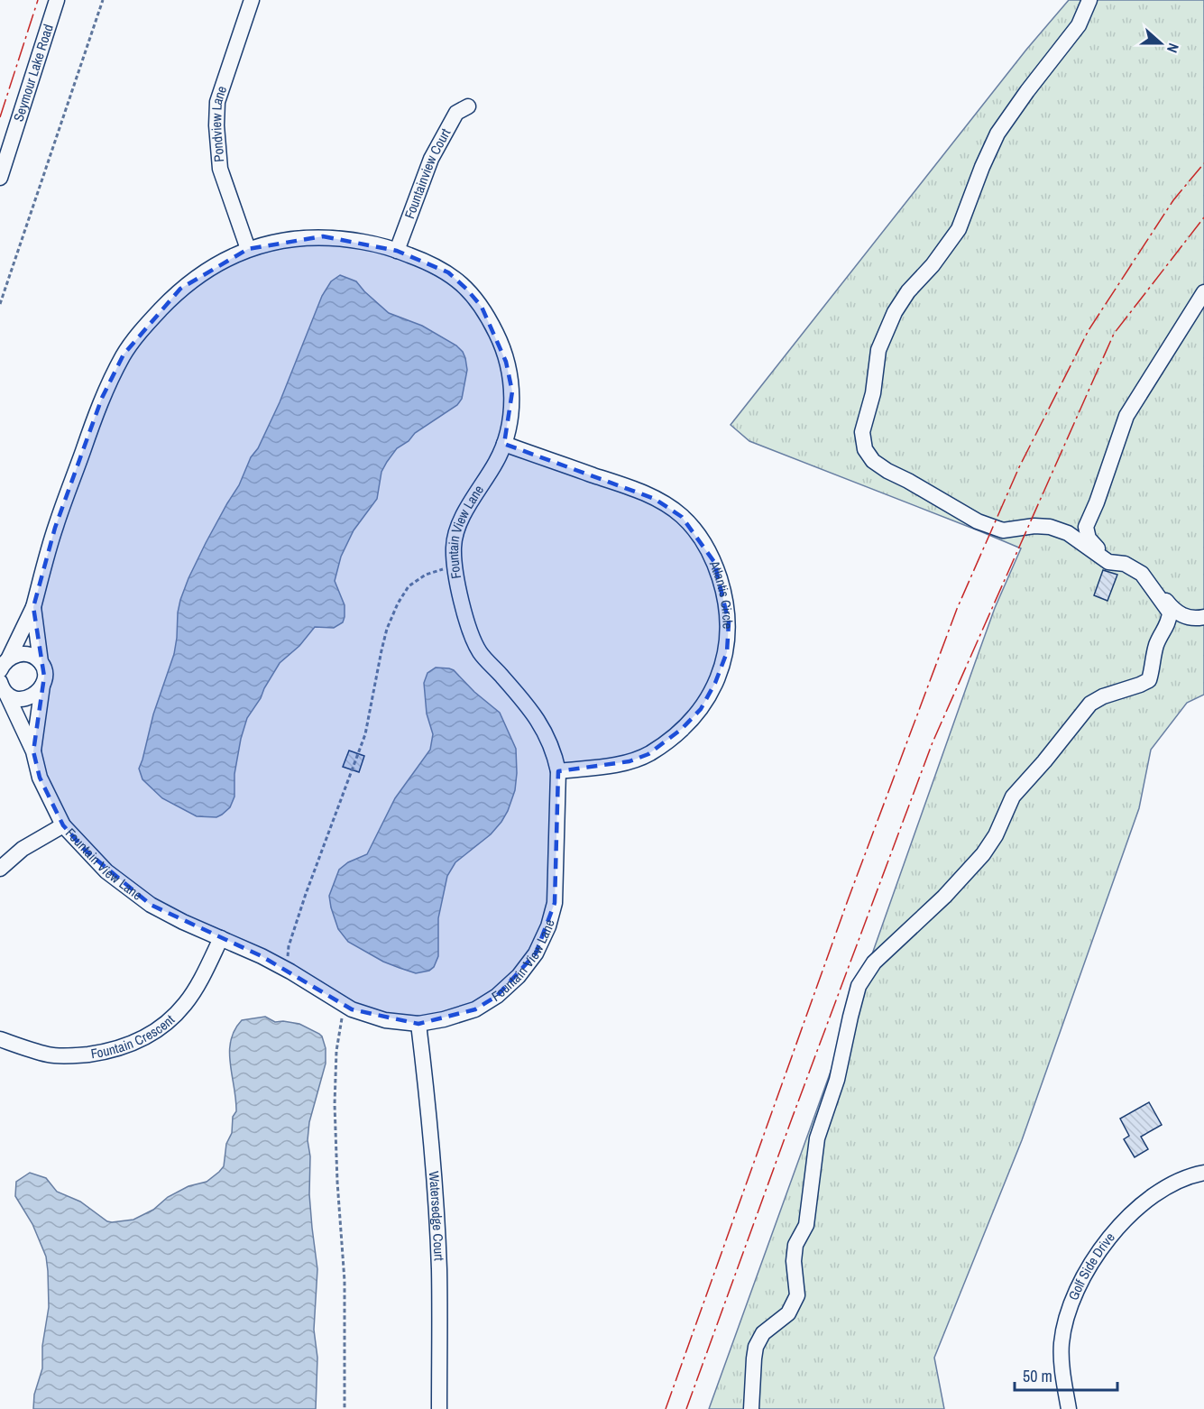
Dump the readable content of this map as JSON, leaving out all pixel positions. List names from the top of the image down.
{
  "streets": {
    "street": [
      "Seymour Lake Road",
      "Pondview Lane",
      "Fountainview Court",
      "Fountain View Lane",
      "Atlantis Circle",
      "Fountain Crescent",
      "Watersedge Court",
      "Golf Side Drive"
    ]
  },
  "crossings": [
    ["Pondview Lane", "Fountain View Lane"],
    ["Fountainview Court", "Fountain View Lane"],
    ["Fountain View Lane", "Atlantis Circle"],
    ["Fountain View Lane", "Fountain Crescent"],
    ["Fountain View Lane", "Watersedge Court"]
  ],
  "scale_bar": "50 m",
  "north": "right"
}
